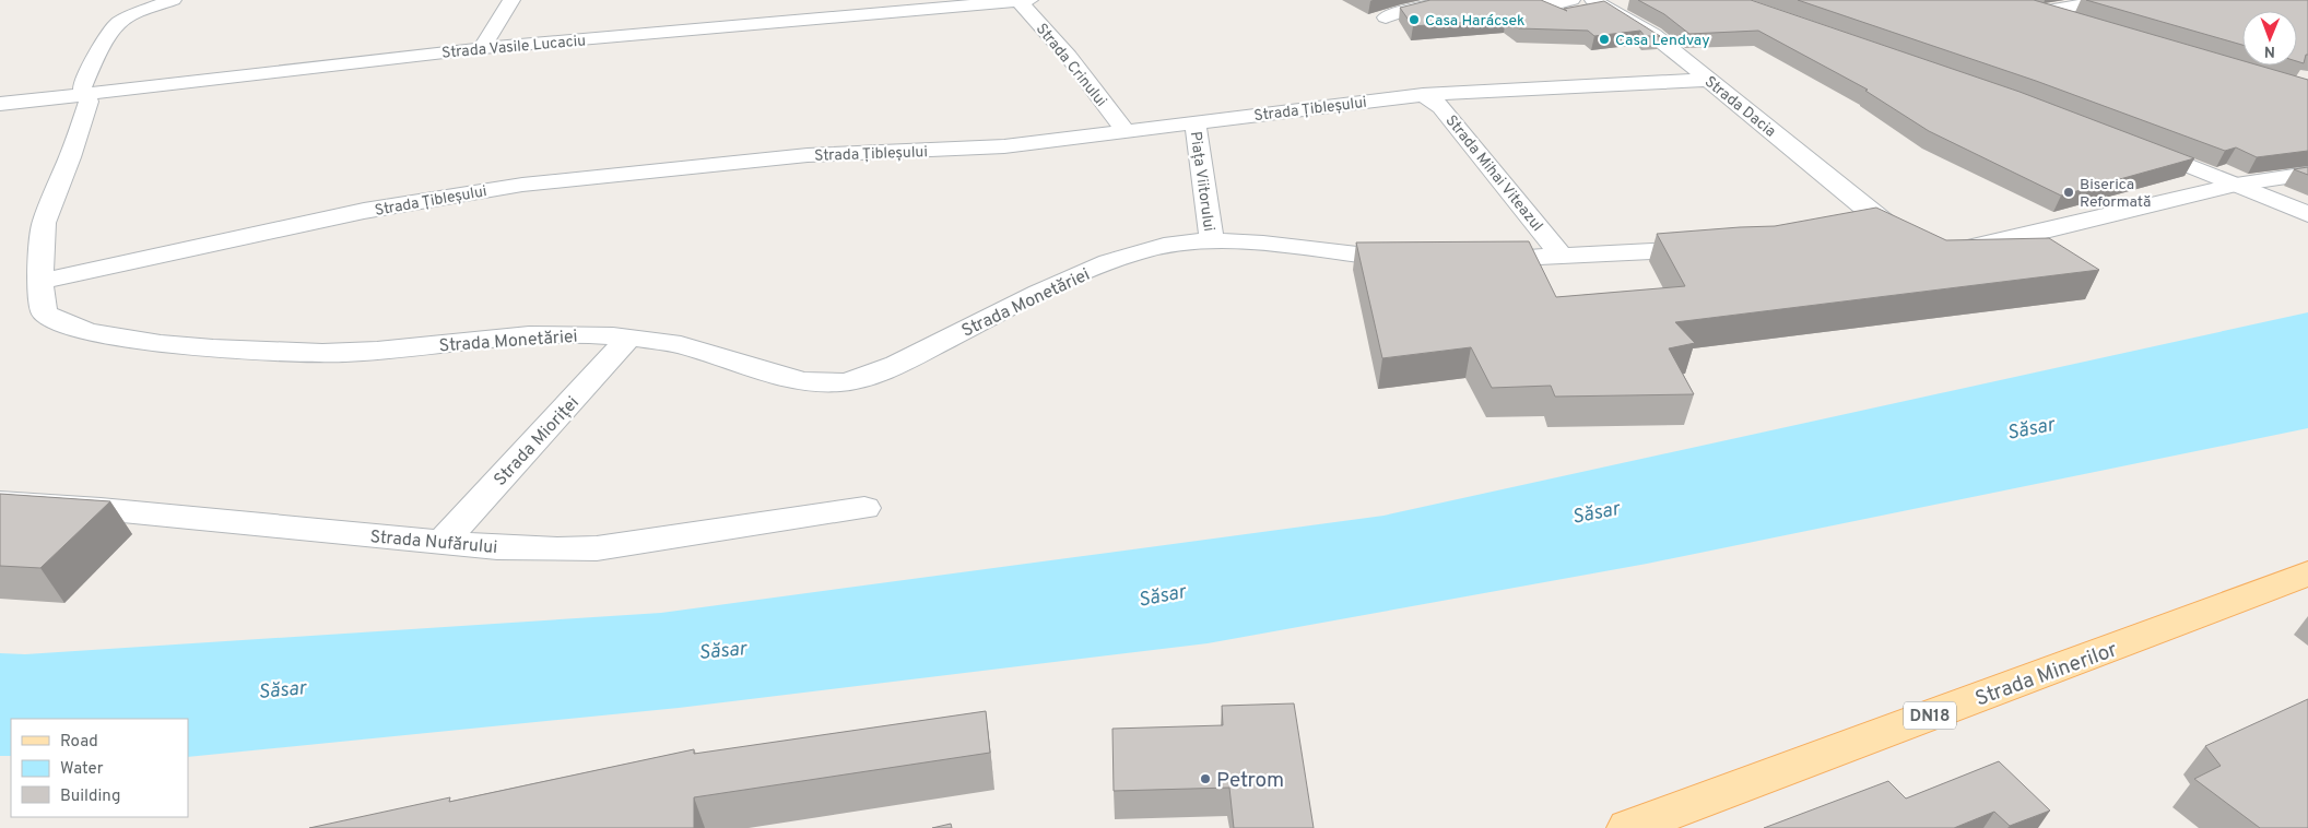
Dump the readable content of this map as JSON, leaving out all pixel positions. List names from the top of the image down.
{
  "streets": {
    "main road": ["Strada Minerilor", "DN18"],
    "street": [
      "Strada Vasile Lucaciu",
      "Strada Crinului",
      "Strada Dacia",
      "Strada Țibleșului",
      "Strada Mihai Viteazul",
      "Piața Viitorului",
      "Strada Monetăriei",
      "Strada Mioriței",
      "Strada Nufărului"
    ]
  },
  "crossings": [
    ["Strada Vasile Lucaciu", "Strada Crinului"],
    ["Strada Vasile Lucaciu", "Strada Monetăriei"],
    ["Strada Crinului", "Strada Țibleșului"],
    ["Strada Dacia", "Strada Țibleșului"],
    ["Strada Țibleșului", "Strada Mihai Viteazul"],
    ["Strada Țibleșului", "Piața Viitorului"],
    ["Strada Țibleșului", "Strada Monetăriei"],
    ["Piața Viitorului", "Strada Monetăriei"],
    ["Strada Monetăriei", "Strada Mioriței"],
    ["Strada Mioriței", "Strada Nufărului"]
  ],
  "water": ["Săsar"],
  "places": [
    "Casa Harácsek",
    "Casa Lendvay",
    "Biserica Reformată",
    "Petrom"
  ],
  "legend": ["Road", "Water", "Building"],
  "north": "bottom"
}
